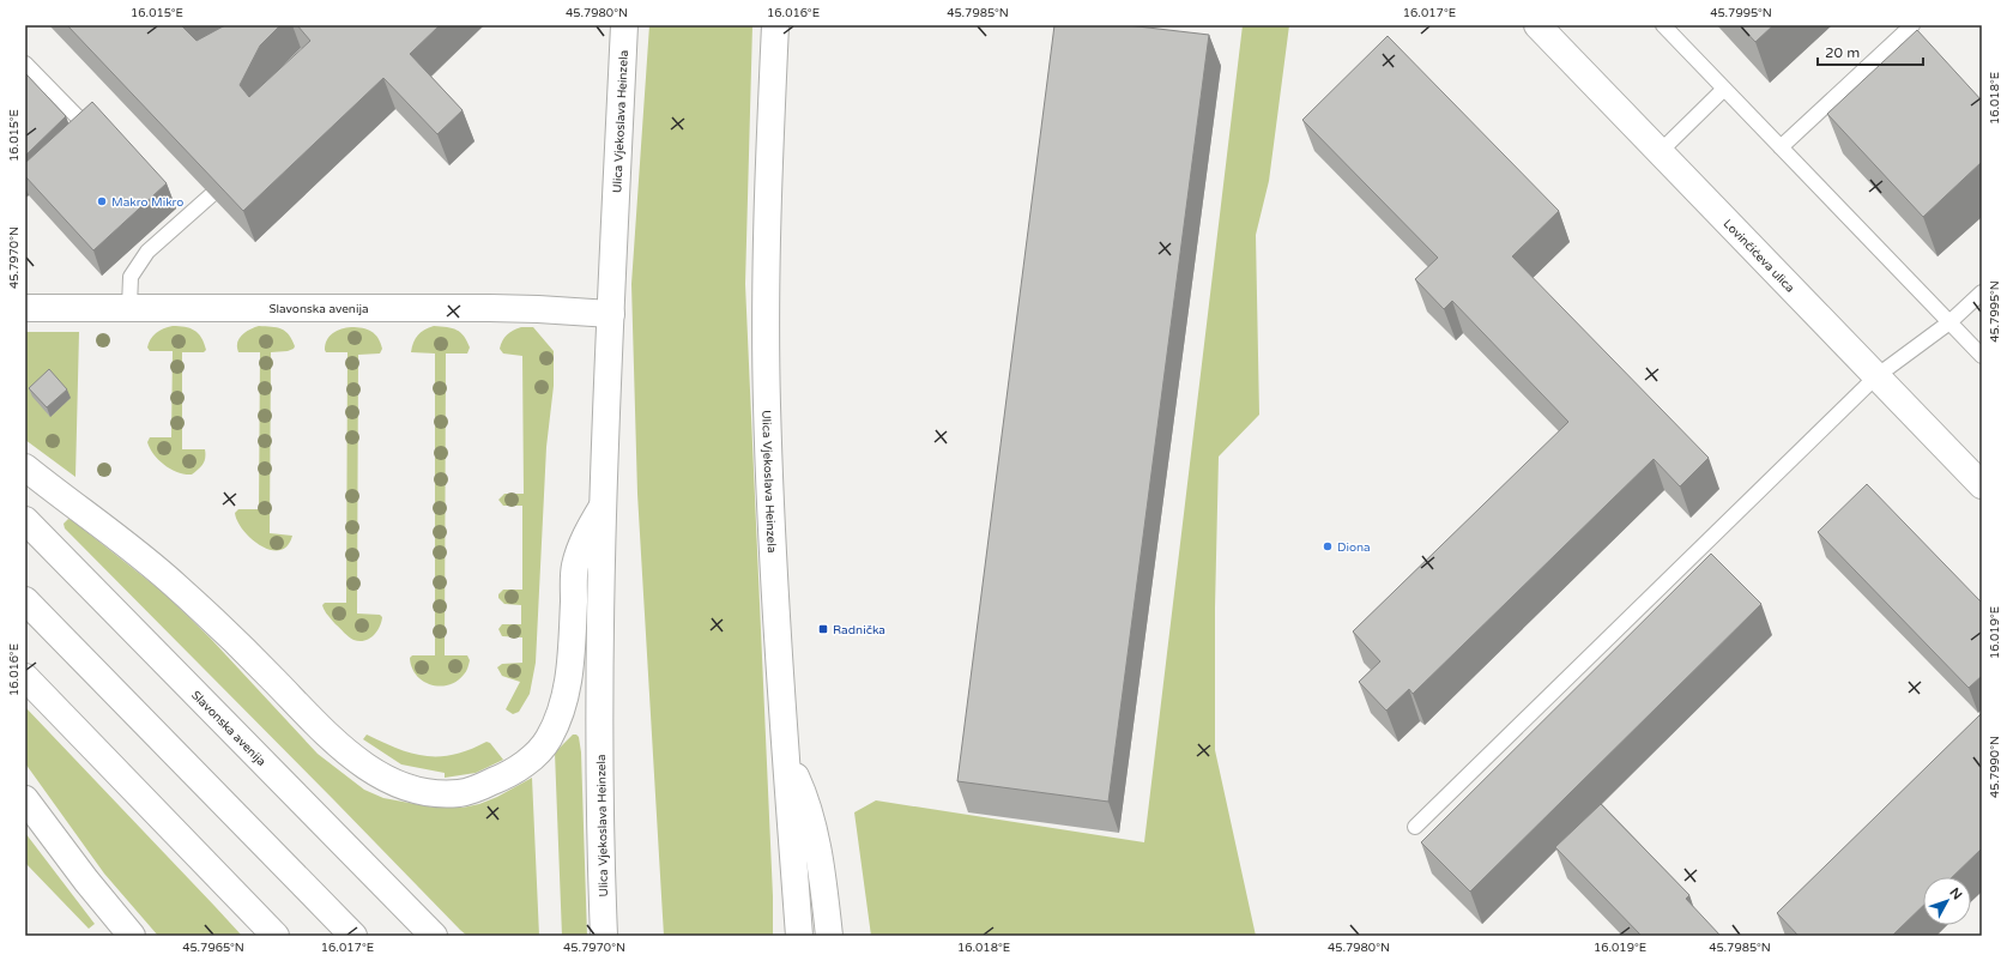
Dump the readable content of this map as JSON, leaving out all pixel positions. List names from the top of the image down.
{
  "streets": {
    "main road": ["Ulica Vjekoslava Heinzela", "Lovinčićeva ulica", "Slavonska avenija"]
  },
  "crossings": [
    ["Ulica Vjekoslava Heinzela", "Slavonska avenija"]
  ],
  "places": {
    "other": ["Makro Mikro", "Diona"],
    "transit": ["Radnička"]
  },
  "scale_bar": "20 m",
  "north": "top right",
  "coordinates": [
    "16.015°E",
    "45.7980°N",
    "16.016°E",
    "45.7985°N",
    "16.017°E",
    "45.7995°N",
    "16.018°E",
    "45.7970°N",
    "16.019°E",
    "45.7990°N",
    "45.7965°N"
  ]
}
